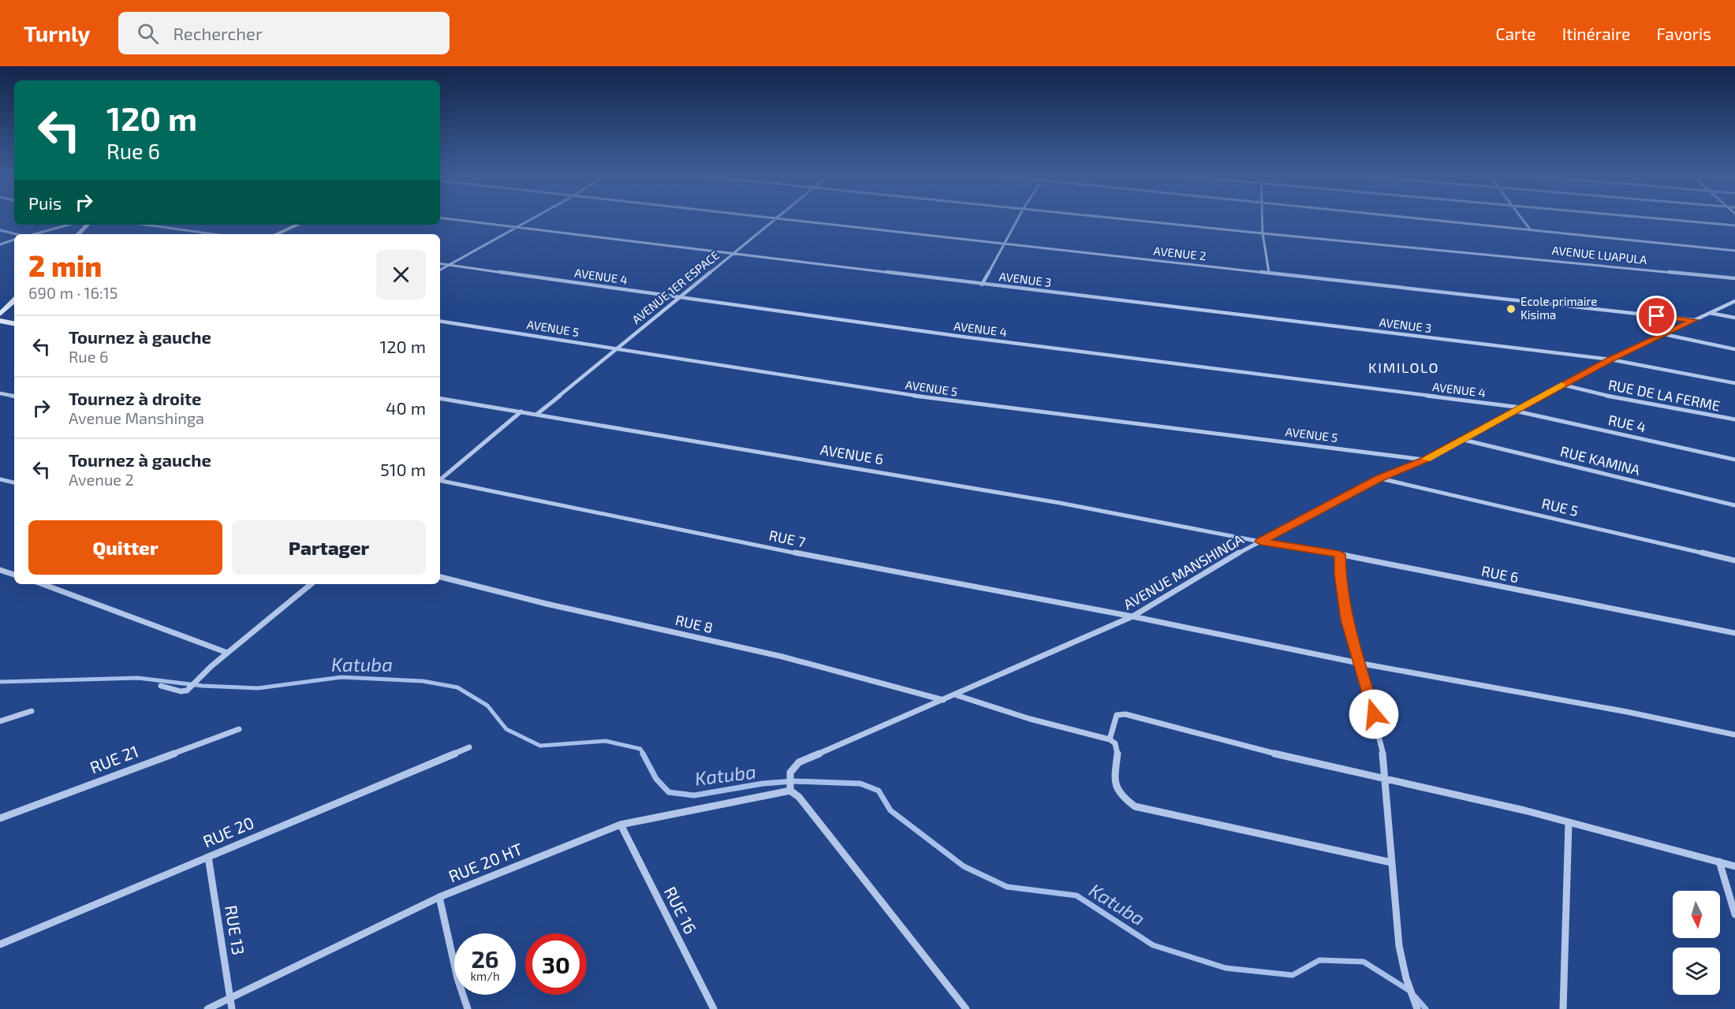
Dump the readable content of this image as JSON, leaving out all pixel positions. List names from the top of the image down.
{
  "streets": {
    "street": [
      "AVENUE 2",
      "AVENUE LUAPULA",
      "AVENUE 4",
      "AVENUE 3",
      "AVENUE 1ER ESPACE",
      "AVENUE 5",
      "RUE DE LA FERME",
      "RUE 4",
      "AVENUE 6",
      "RUE KAMINA",
      "RUE 5",
      "RUE 7",
      "AVENUE MANSHINGA",
      "RUE 6",
      "RUE 8",
      "RUE 21",
      "RUE 20",
      "RUE 20 HT",
      "RUE 16",
      "RUE 13"
    ]
  },
  "crossings": [
    ["AVENUE 2", "AVENUE MANSHINGA"],
    ["AVENUE 4", "AVENUE 1ER ESPACE"],
    ["AVENUE 4", "AVENUE MANSHINGA"],
    ["AVENUE 3", "AVENUE 1ER ESPACE"],
    ["AVENUE 3", "AVENUE MANSHINGA"],
    ["AVENUE 1ER ESPACE", "AVENUE 5"],
    ["AVENUE 1ER ESPACE", "AVENUE 6"],
    ["AVENUE 5", "AVENUE MANSHINGA"],
    ["RUE DE LA FERME", "AVENUE MANSHINGA"],
    ["RUE 4", "AVENUE MANSHINGA"],
    ["AVENUE 6", "AVENUE MANSHINGA"],
    ["AVENUE 6", "RUE 6"],
    ["RUE KAMINA", "AVENUE MANSHINGA"],
    ["RUE 5", "AVENUE MANSHINGA"],
    ["RUE 7", "AVENUE MANSHINGA"],
    ["AVENUE MANSHINGA", "RUE 6"],
    ["AVENUE MANSHINGA", "RUE 8"],
    ["AVENUE MANSHINGA", "RUE 20 HT"],
    ["RUE 20", "RUE 13"],
    ["RUE 20 HT", "RUE 16"],
    ["RUE 20 HT", "RUE 13"]
  ],
  "districts": ["KIMILOLO"],
  "water": ["Katuba"],
  "places": ["Ecole primaire Kisima"],
  "north": "bottom",
  "page": {
    "header": "Turnly",
    "search": "Rechercher",
    "nav": ["Carte", "Itinéraire", "Favoris"],
    "turn": ["120 m", "Rue 6"],
    "then": "Puis",
    "heading": ["2 min", "690 m · 16:15"],
    "list": [
      {
        "name": "Tournez à gauche",
        "note": "Rue 6",
        "value": "120 m"
      },
      {
        "name": "Tournez à droite",
        "note": "Avenue Manshinga",
        "value": "40 m"
      },
      {
        "name": "Tournez à gauche",
        "note": "Avenue 2",
        "value": "510 m"
      }
    ],
    "buttons": ["Quitter", "Partager"],
    "speed": "26 km/h",
    "limit": "30"
  }
}
